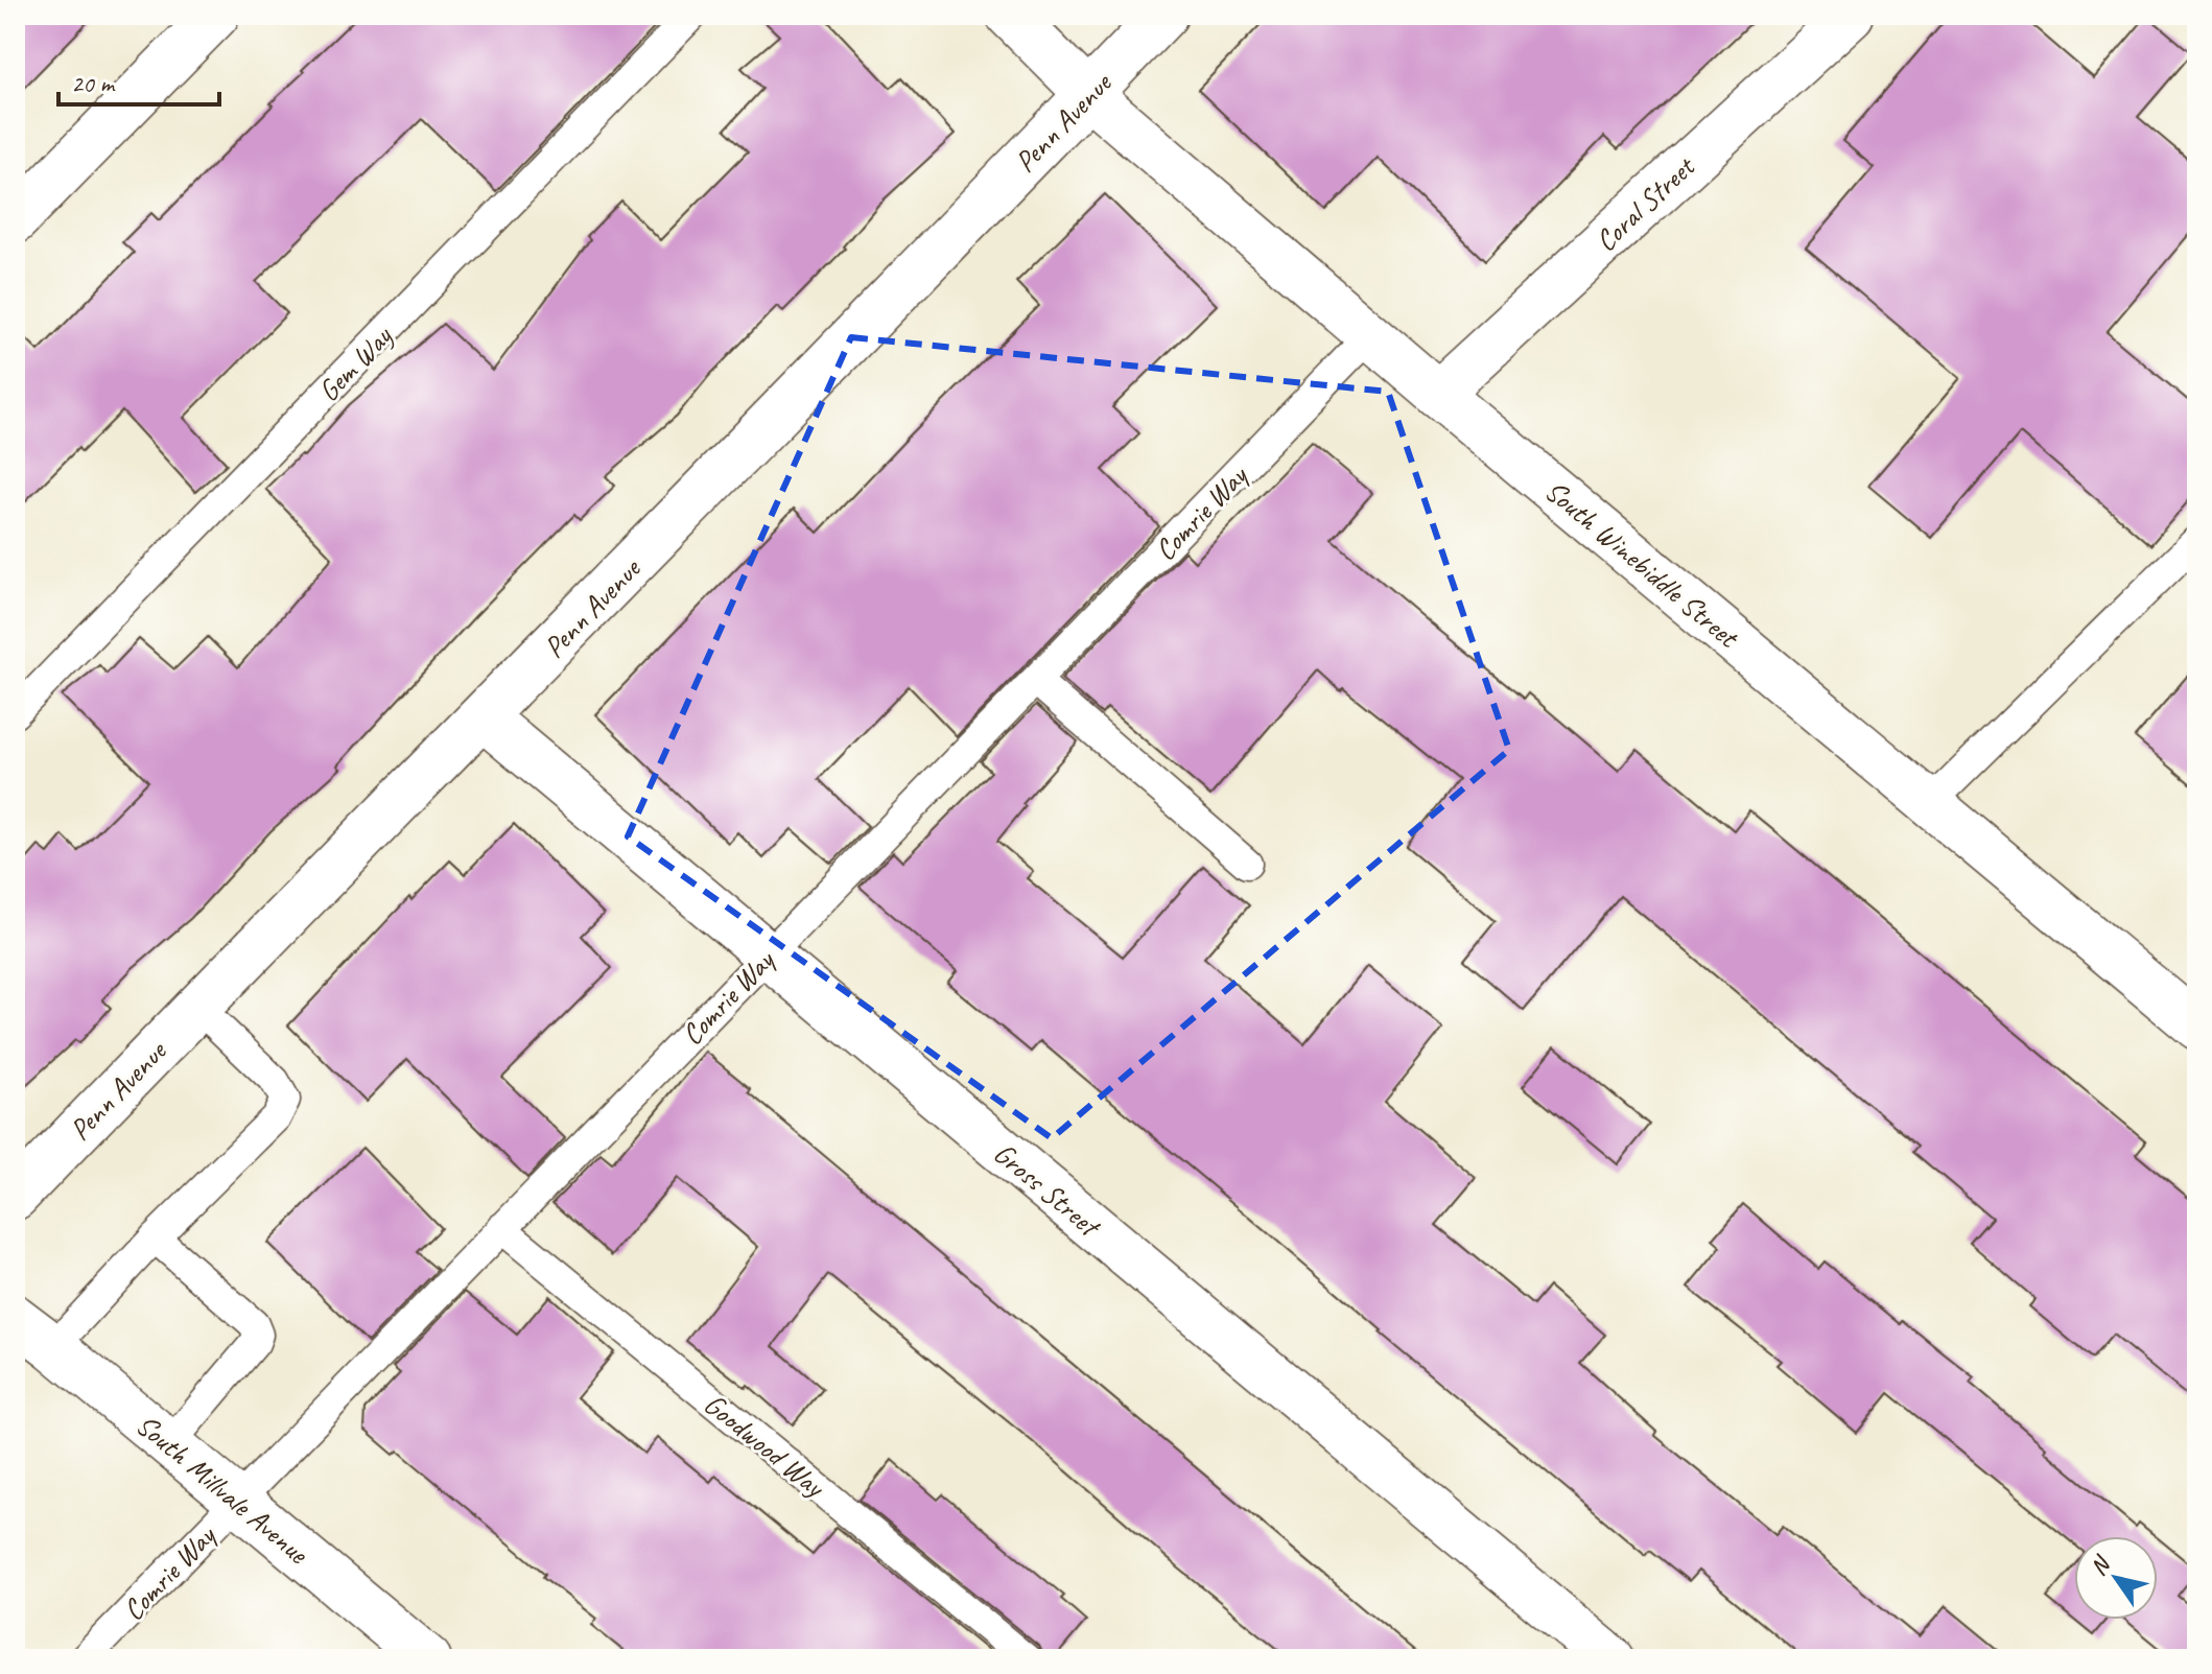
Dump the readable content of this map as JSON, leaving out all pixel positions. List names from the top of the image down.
{
  "streets": {
    "street": [
      "Penn Avenue",
      "Coral Street",
      "South Winebiddle Street",
      "Gross Street",
      "South Millvale Avenue"
    ],
    "lane": ["Gem Way", "Comrie Way", "Goodwood Way"]
  },
  "crossings": [
    ["Penn Avenue", "South Winebiddle Street"],
    ["Penn Avenue", "Gross Street"],
    ["Coral Street", "South Winebiddle Street"],
    ["Comrie Way", "South Winebiddle Street"],
    ["Comrie Way", "Gross Street"],
    ["Comrie Way", "Goodwood Way"],
    ["Comrie Way", "South Millvale Avenue"]
  ],
  "scale_bar": "20 m",
  "north": "top left"
}
